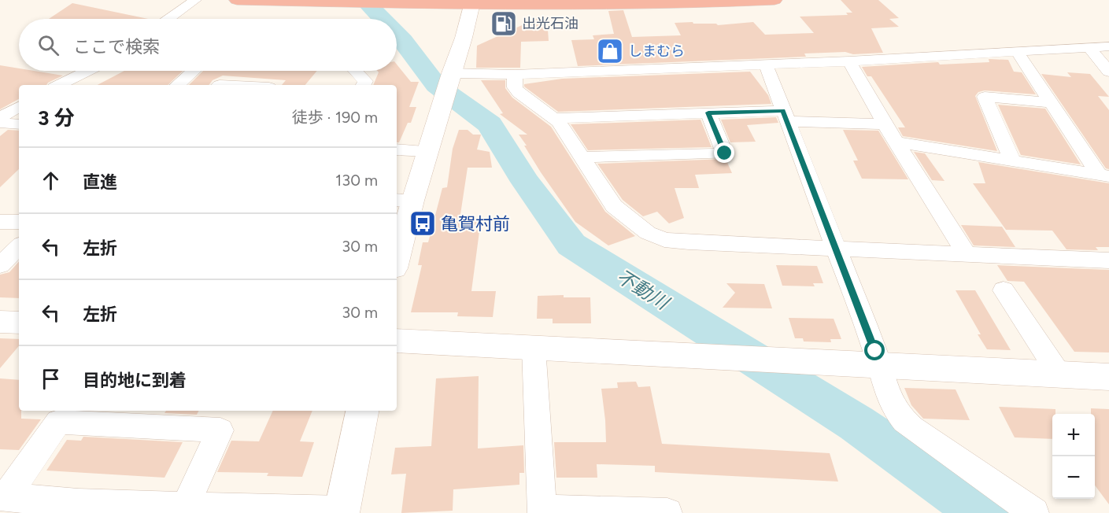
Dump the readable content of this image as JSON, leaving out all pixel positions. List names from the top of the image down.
{
  "water": ["不動川"],
  "places": {
    "fuel station": ["出光石油"],
    "shop": ["しまむら"],
    "bus stop": ["亀賀村前"]
  },
  "page": {
    "search": "ここで検索",
    "heading": ["3 分", "徒歩 · 190 m"],
    "list": [
      ["直進", "130 m"],
      ["左折", "30 m"],
      ["左折", "30 m"],
      "目的地に到着"
    ],
    "map_buttons": ["+", "−"]
  }
}
